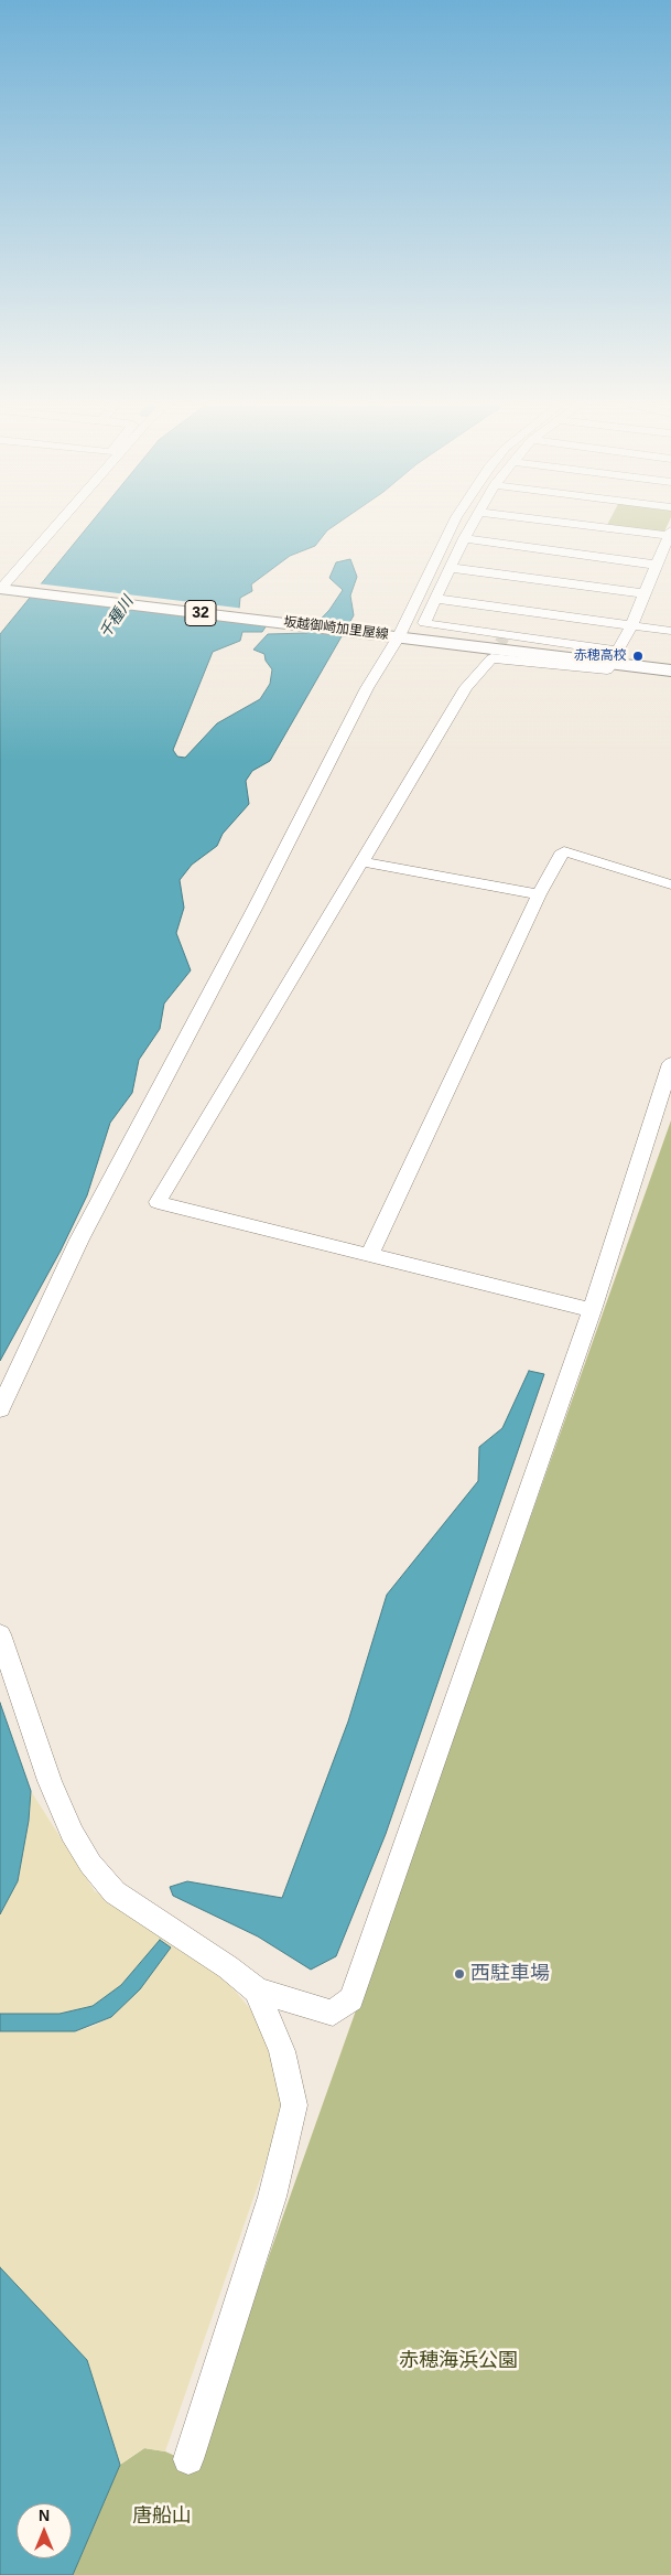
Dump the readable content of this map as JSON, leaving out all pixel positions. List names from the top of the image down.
{
  "streets": {
    "main road": ["32", "坂越御崎加里屋線"]
  },
  "water": ["千種川"],
  "parks": ["赤穂海浜公園", "唐船山"],
  "places": ["赤穂高校", "西駐車場"],
  "north": "top"
}
